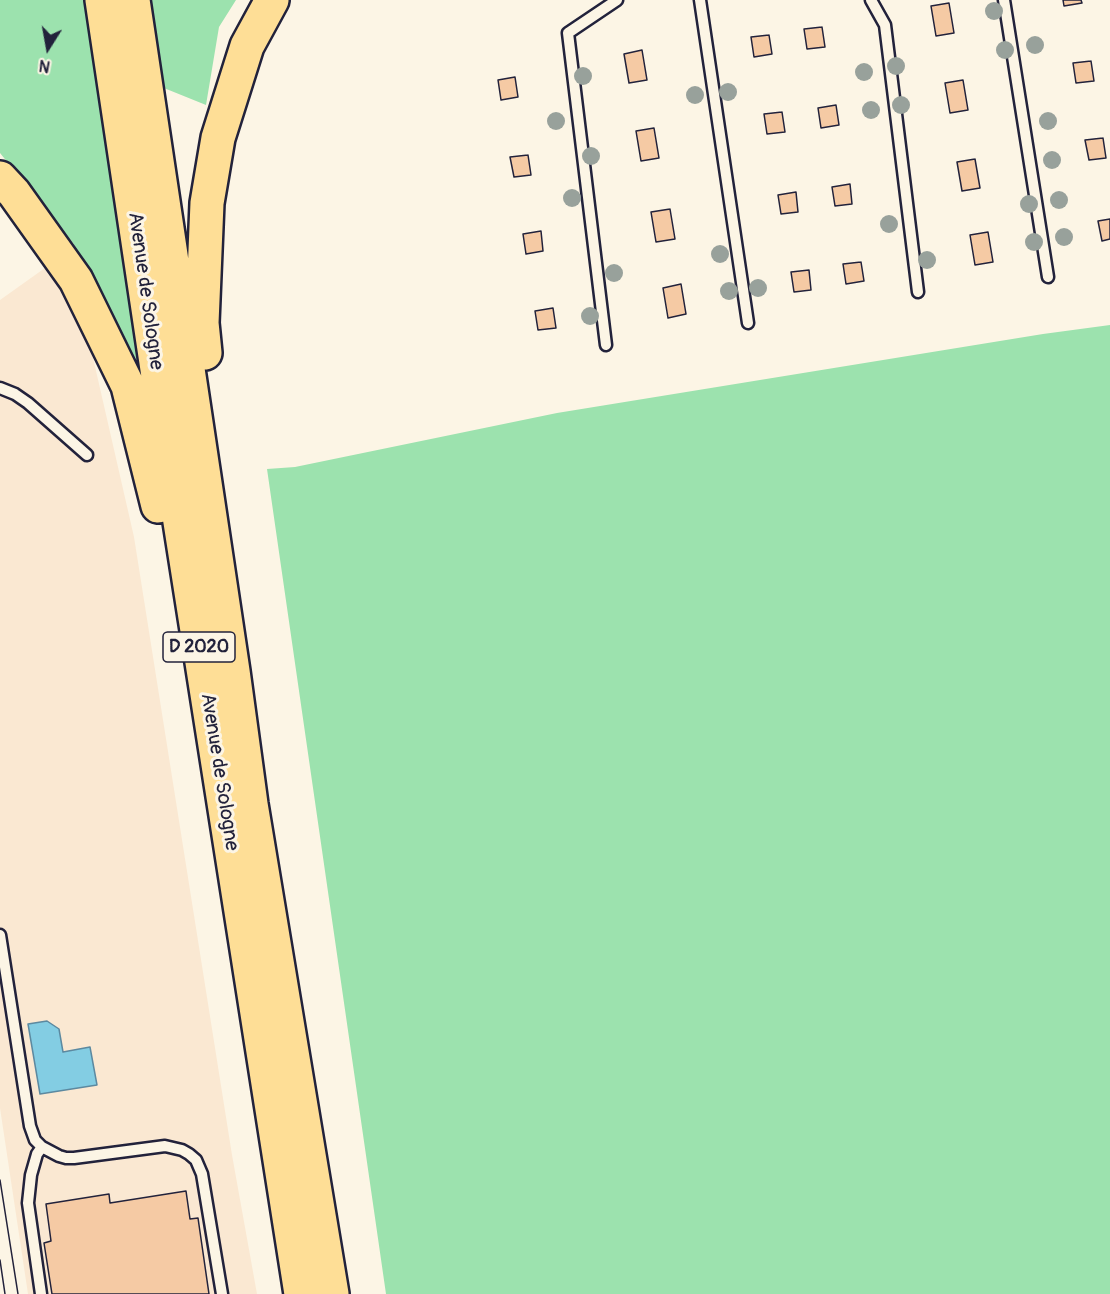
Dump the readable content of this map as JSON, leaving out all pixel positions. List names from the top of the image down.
{
  "streets": {
    "main road": ["Avenue de Sologne", "D 2020"]
  },
  "north": "bottom"
}
